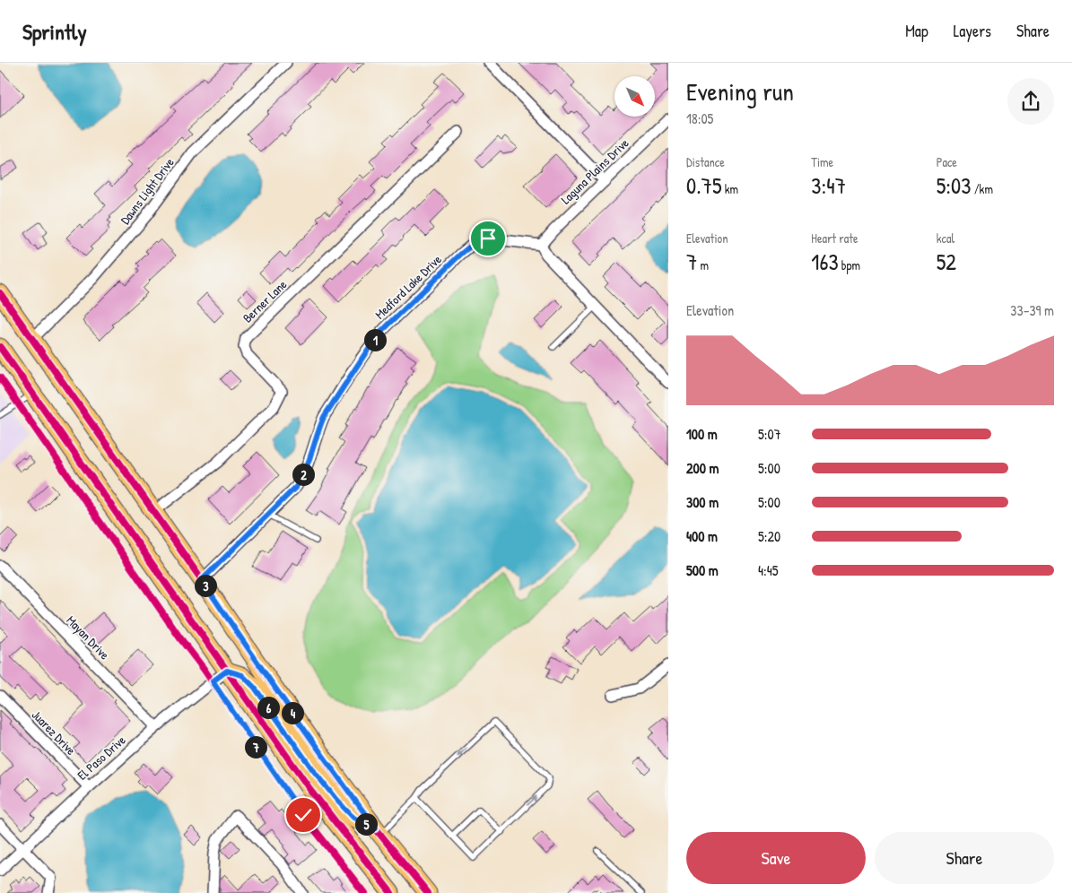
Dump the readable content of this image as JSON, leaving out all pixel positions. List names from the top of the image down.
{
  "streets": {
    "street": [
      "Laguna Plains Drive",
      "Dawns Light Drive",
      "Medford Lake Drive",
      "Berner Lane",
      "Mayan Drive",
      "Juarez Drive",
      "El Paso Drive"
    ]
  },
  "crossings": [
    ["Laguna Plains Drive", "Medford Lake Drive"],
    ["Mayan Drive", "El Paso Drive"],
    ["Juarez Drive", "El Paso Drive"]
  ],
  "north": "bottom right",
  "page": {
    "header": "Sprintly",
    "nav": ["Map", "Layers", "Share"],
    "heading": ["Evening run", "18:05"],
    "stats": [
      ["Distance", "0.75 km"],
      ["Time", "3:47"],
      ["Pace", "5:03 /km"],
      ["Elevation", "7 m"],
      ["Heart rate", "163 bpm"],
      ["kcal", "52"]
    ],
    "chart": ["Elevation", "33–39 m"],
    "pins": [
      "1",
      "2",
      "3",
      "6",
      "4",
      "7",
      "5"
    ],
    "list": [
      {
        "name": "100 m",
        "note": "5:07"
      },
      {
        "name": "200 m",
        "note": "5:00"
      },
      {
        "name": "300 m",
        "note": "5:00"
      },
      {
        "name": "400 m",
        "note": "5:20"
      },
      {
        "name": "500 m",
        "note": "4:45"
      }
    ],
    "buttons": ["Save", "Share"]
  }
}
